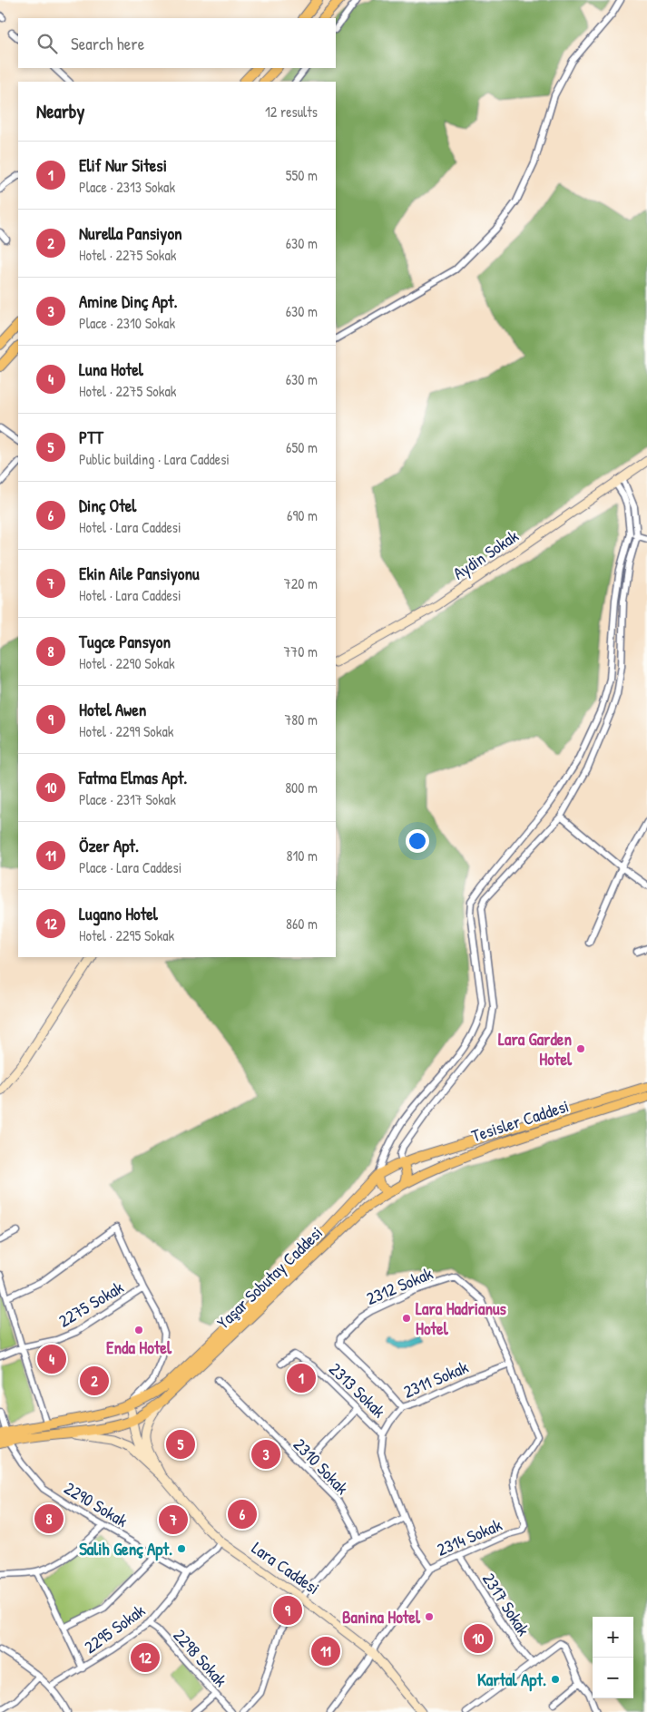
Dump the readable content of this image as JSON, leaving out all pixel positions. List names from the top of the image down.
{
  "streets": {
    "main road": ["Tesisler Caddesi", "Yaşar Sobutay Caddesi", "Lara Caddesi"],
    "street": [
      "Aydin Sokak",
      "2312 Sokak",
      "2275 Sokak",
      "2311 Sokak",
      "2313 Sokak",
      "2310 Sokak",
      "2290 Sokak",
      "2314 Sokak",
      "2317 Sokak",
      "2295 Sokak",
      "2298 Sokak"
    ]
  },
  "crossings": [
    ["Tesisler Caddesi", "Yaşar Sobutay Caddesi"],
    ["Yaşar Sobutay Caddesi", "Lara Caddesi"],
    ["2312 Sokak", "2311 Sokak"],
    ["2312 Sokak", "2313 Sokak"],
    ["2312 Sokak", "2314 Sokak"],
    ["2311 Sokak", "2313 Sokak"],
    ["2311 Sokak", "2314 Sokak"],
    ["2313 Sokak", "2314 Sokak"],
    ["2290 Sokak", "Lara Caddesi"],
    ["2290 Sokak", "2295 Sokak"],
    ["2314 Sokak", "Lara Caddesi"],
    ["2314 Sokak", "2317 Sokak"],
    ["Lara Caddesi", "2295 Sokak"],
    ["2295 Sokak", "2298 Sokak"]
  ],
  "places": [
    "Lara Garden Hotel",
    "Lara Hadrianus Hotel",
    "Enda Hotel",
    "Salih Genç Apt.",
    "Banina Hotel",
    "Kartal Apt."
  ],
  "page": {
    "search": "Search here",
    "heading": ["Nearby", "12 results"],
    "list": [
      {
        "mark": "1",
        "name": "Elif Nur Sitesi",
        "note": "Place · 2313 Sokak",
        "value": "550 m"
      },
      {
        "mark": "2",
        "name": "Nurella Pansiyon",
        "note": "Hotel · 2275 Sokak",
        "value": "630 m"
      },
      {
        "mark": "3",
        "name": "Amine Dinç Apt.",
        "note": "Place · 2310 Sokak",
        "value": "630 m"
      },
      {
        "mark": "4",
        "name": "Luna Hotel",
        "note": "Hotel · 2275 Sokak",
        "value": "630 m"
      },
      {
        "mark": "5",
        "name": "PTT",
        "note": "Public building · Lara Caddesi",
        "value": "650 m"
      },
      {
        "mark": "6",
        "name": "Dinç Otel",
        "note": "Hotel · Lara Caddesi",
        "value": "690 m"
      },
      {
        "mark": "7",
        "name": "Ekin Aile Pansiyonu",
        "note": "Hotel · Lara Caddesi",
        "value": "720 m"
      },
      {
        "mark": "8",
        "name": "Tugce Pansyon",
        "note": "Hotel · 2290 Sokak",
        "value": "770 m"
      },
      {
        "mark": "9",
        "name": "Hotel Awen",
        "note": "Hotel · 2299 Sokak",
        "value": "780 m"
      },
      {
        "mark": "10",
        "name": "Fatma Elmas Apt.",
        "note": "Place · 2317 Sokak",
        "value": "800 m"
      },
      {
        "mark": "11",
        "name": "Özer Apt.",
        "note": "Place · Lara Caddesi",
        "value": "810 m"
      },
      {
        "mark": "12",
        "name": "Lugano Hotel",
        "note": "Hotel · 2295 Sokak",
        "value": "860 m"
      }
    ],
    "pins": [
      "4",
      "1",
      "2",
      "5",
      "3",
      "6",
      "8",
      "7",
      "9",
      "10",
      "11",
      "12"
    ],
    "map_buttons": ["+", "−"]
  }
}
